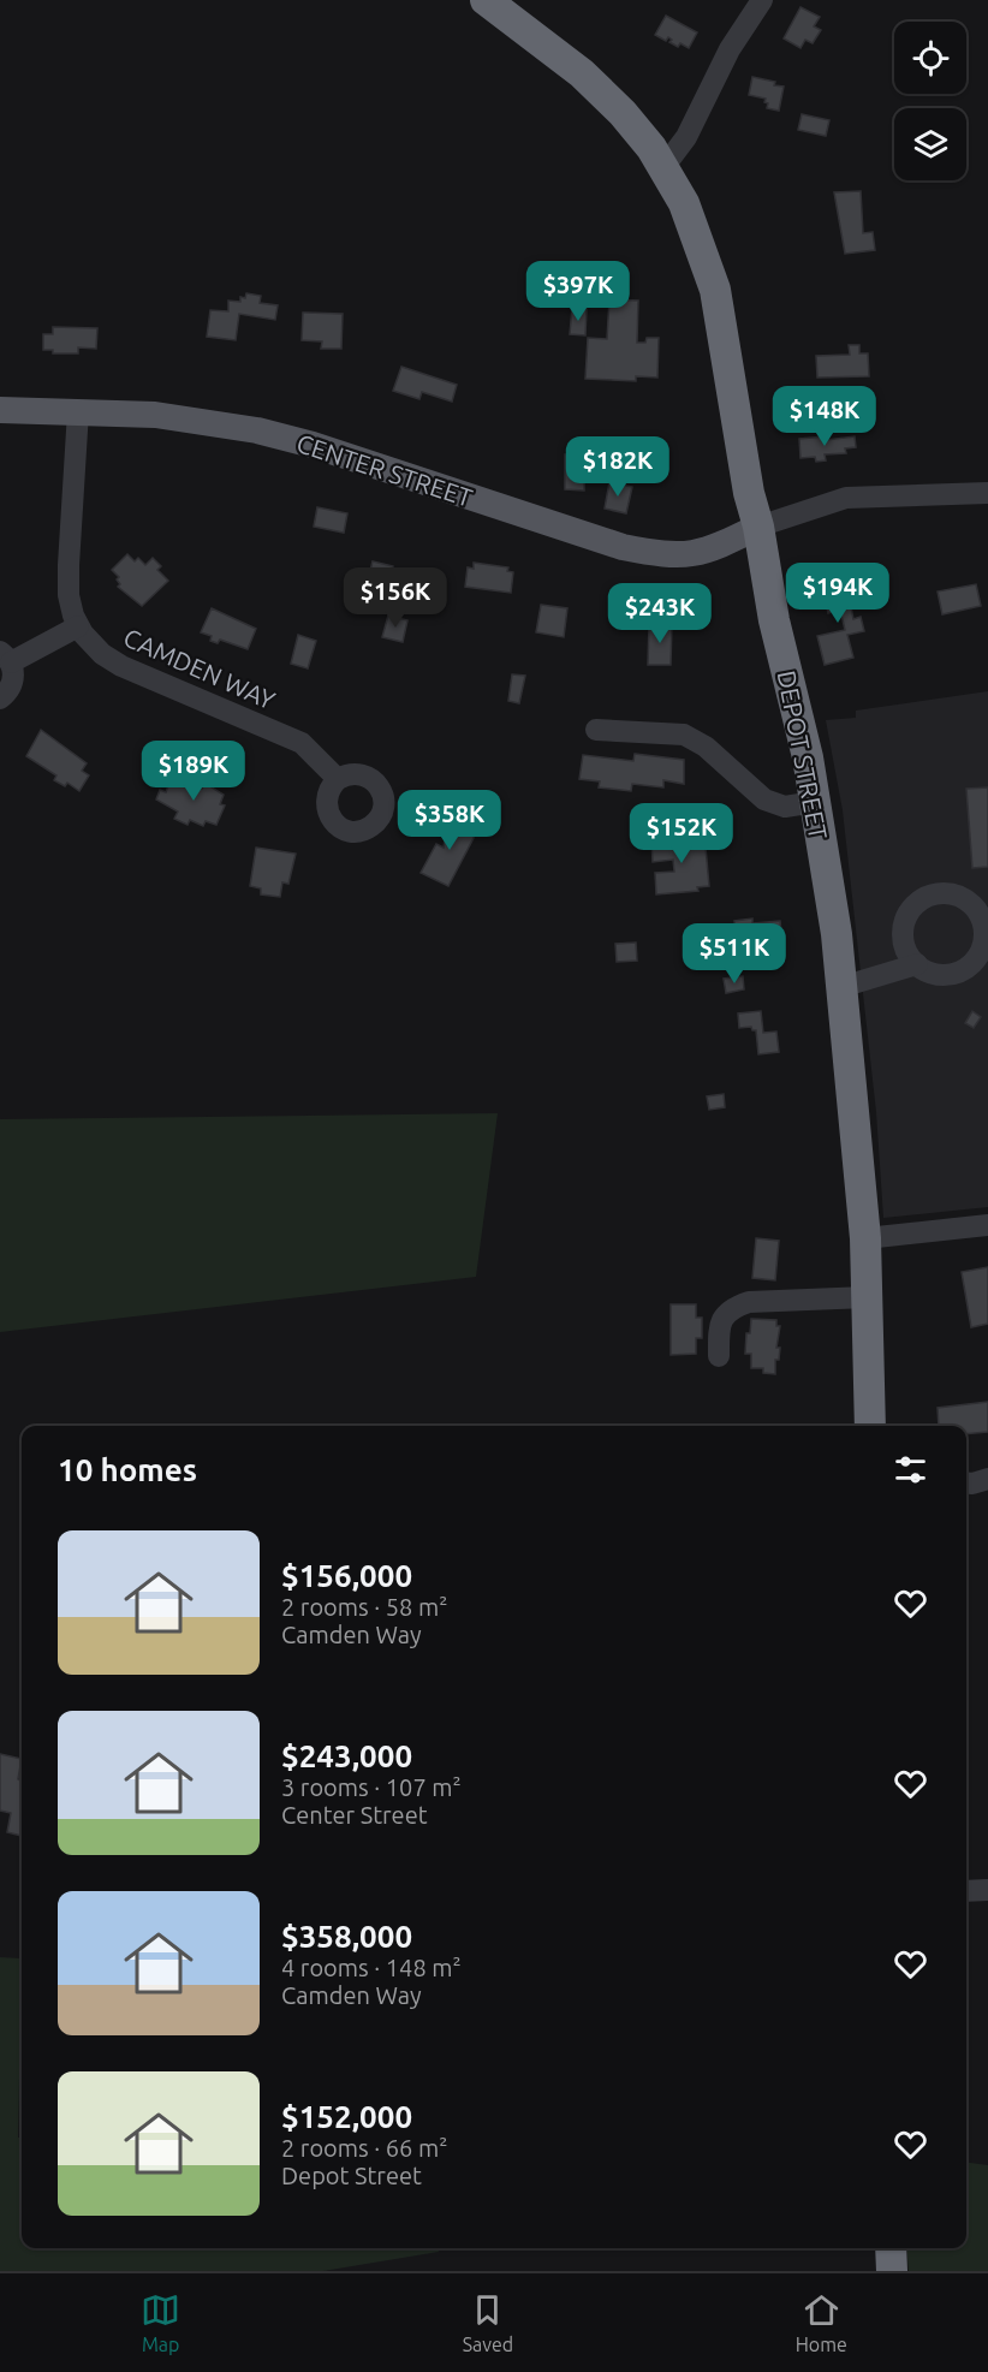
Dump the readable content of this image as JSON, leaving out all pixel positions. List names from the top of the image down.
{
  "streets": {
    "highway": ["DEPOT STREET"],
    "main road": ["CENTER STREET"],
    "street": ["CAMDEN WAY"]
  },
  "crossings": [
    ["CENTER STREET", "CAMDEN WAY"],
    ["CENTER STREET", "DEPOT STREET"]
  ],
  "page": {
    "price": [
      "$397K",
      "$148K",
      "$182K",
      "$194K",
      "$156K",
      "$243K",
      "$189K",
      "$358K",
      "$152K",
      "$511K"
    ],
    "heading": "10 homes",
    "list": [
      {
        "name": "$156,000",
        "note": "2 rooms · 58 m² · Camden Way"
      },
      {
        "name": "$243,000",
        "note": "3 rooms · 107 m² · Center Street"
      },
      {
        "name": "$358,000",
        "note": "4 rooms · 148 m² · Camden Way"
      },
      {
        "name": "$152,000",
        "note": "2 rooms · 66 m² · Depot Street"
      }
    ],
    "tabs": ["Map", "Saved", "Home"]
  }
}
